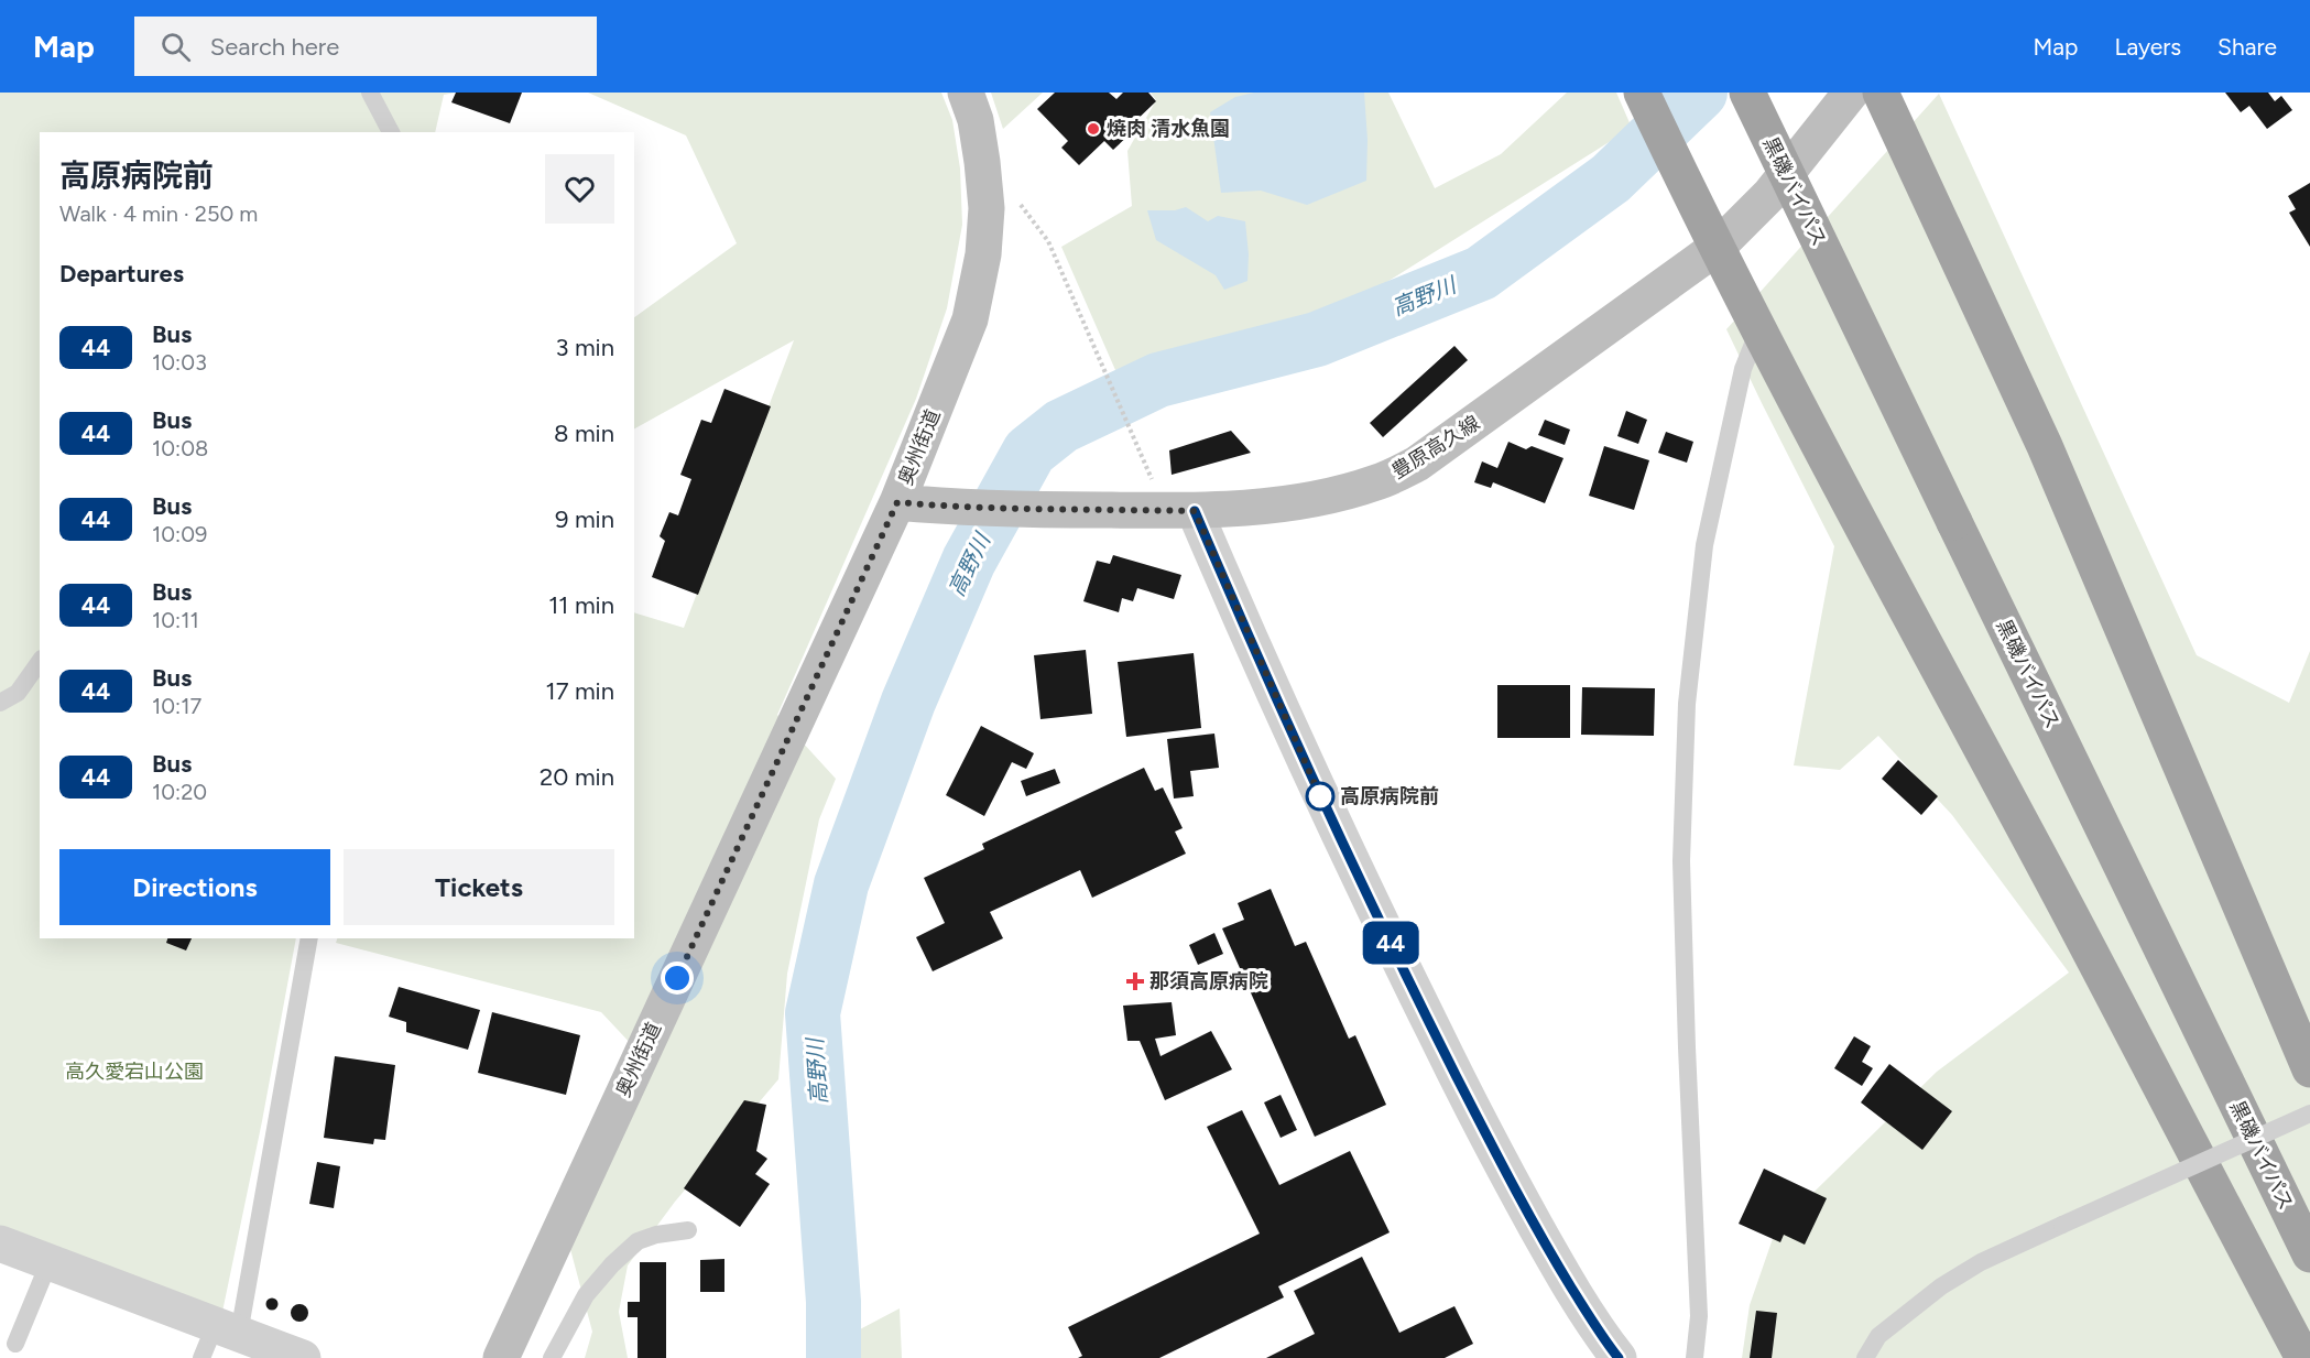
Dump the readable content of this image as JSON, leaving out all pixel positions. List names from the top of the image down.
{
  "streets": {
    "highway": ["黒磯バイパス"],
    "main road": ["奥州街道", "豊原高久線"]
  },
  "crossings": [
    ["奥州街道", "豊原高久線"]
  ],
  "water": ["高野川"],
  "parks": ["高久愛宕山公園"],
  "places": {
    "other": ["焼肉 清水魚園", "高原病院前"],
    "health": ["那須高原病院"]
  },
  "lines": ["bus line 44"],
  "page": {
    "header": "Map",
    "search": "Search here",
    "nav": ["Map", "Layers", "Share"],
    "on_map": "44",
    "heading": [
      ["高原病院前", "Walk · 4 min · 250 m"],
      "Departures"
    ],
    "list": [
      {
        "mark": "44",
        "name": "Bus",
        "note": "10:03",
        "value": "3 min"
      },
      {
        "mark": "44",
        "name": "Bus",
        "note": "10:08",
        "value": "8 min"
      },
      {
        "mark": "44",
        "name": "Bus",
        "note": "10:09",
        "value": "9 min"
      },
      {
        "mark": "44",
        "name": "Bus",
        "note": "10:11",
        "value": "11 min"
      },
      {
        "mark": "44",
        "name": "Bus",
        "note": "10:17",
        "value": "17 min"
      },
      {
        "mark": "44",
        "name": "Bus",
        "note": "10:20",
        "value": "20 min"
      }
    ],
    "buttons": ["Directions", "Tickets"]
  }
}
